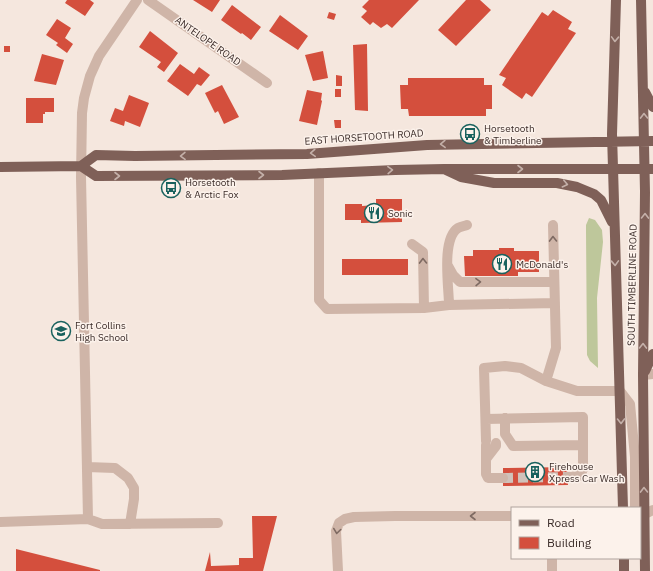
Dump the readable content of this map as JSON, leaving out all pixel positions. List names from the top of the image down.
{
  "streets": {
    "main road": ["EAST HORSETOOTH ROAD", "SOUTH TIMBERLINE ROAD"],
    "street": ["ANTELOPE ROAD"]
  },
  "crossings": [
    ["EAST HORSETOOTH ROAD", "SOUTH TIMBERLINE ROAD"]
  ],
  "places": {
    "bus stop": ["Horsetooth & Timberline", "Horsetooth & Arctic Fox"],
    "restaurant": ["Sonic", "McDonald's"],
    "school or university": ["Fort Collins High School"],
    "building": ["Firehouse Xpress Car Wash"]
  },
  "legend": ["Road", "Building"]
}
